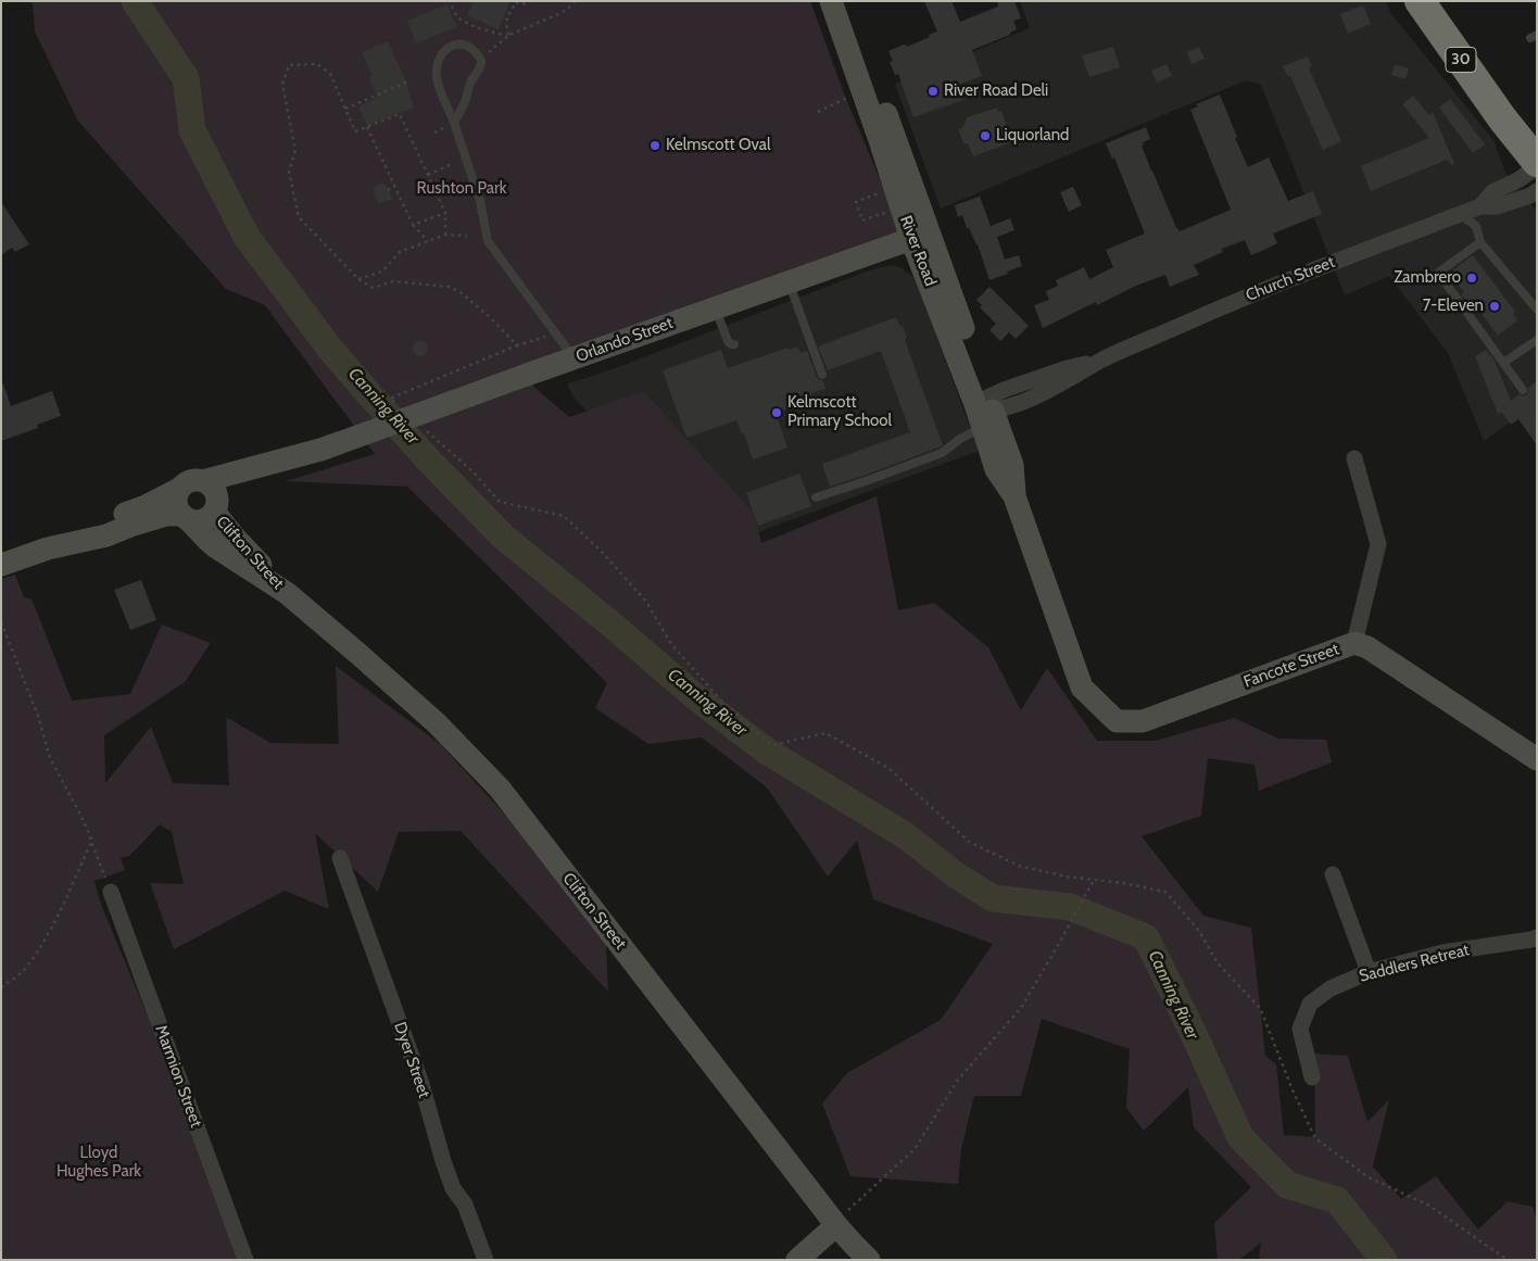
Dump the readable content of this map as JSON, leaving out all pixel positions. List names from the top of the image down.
{
  "streets": {
    "highway": ["30"],
    "main road": [
      "River Road",
      "Orlando Street",
      "Clifton Street",
      "Fancote Street"
    ],
    "street": [
      "Church Street",
      "Saddlers Retreat",
      "Dyer Street",
      "Marmion Street"
    ]
  },
  "crossings": [
    ["River Road", "Church Street"],
    ["River Road", "Orlando Street"],
    ["River Road", "Fancote Street"],
    ["Orlando Street", "Clifton Street"]
  ],
  "water": ["Canning River"],
  "parks": ["Rushton Park", "Lloyd Hughes Park"],
  "places": [
    "River Road Deli",
    "Liquorland",
    "Kelmscott Oval",
    "Zambrero",
    "7-Eleven",
    "Kelmscott Primary School"
  ]
}
